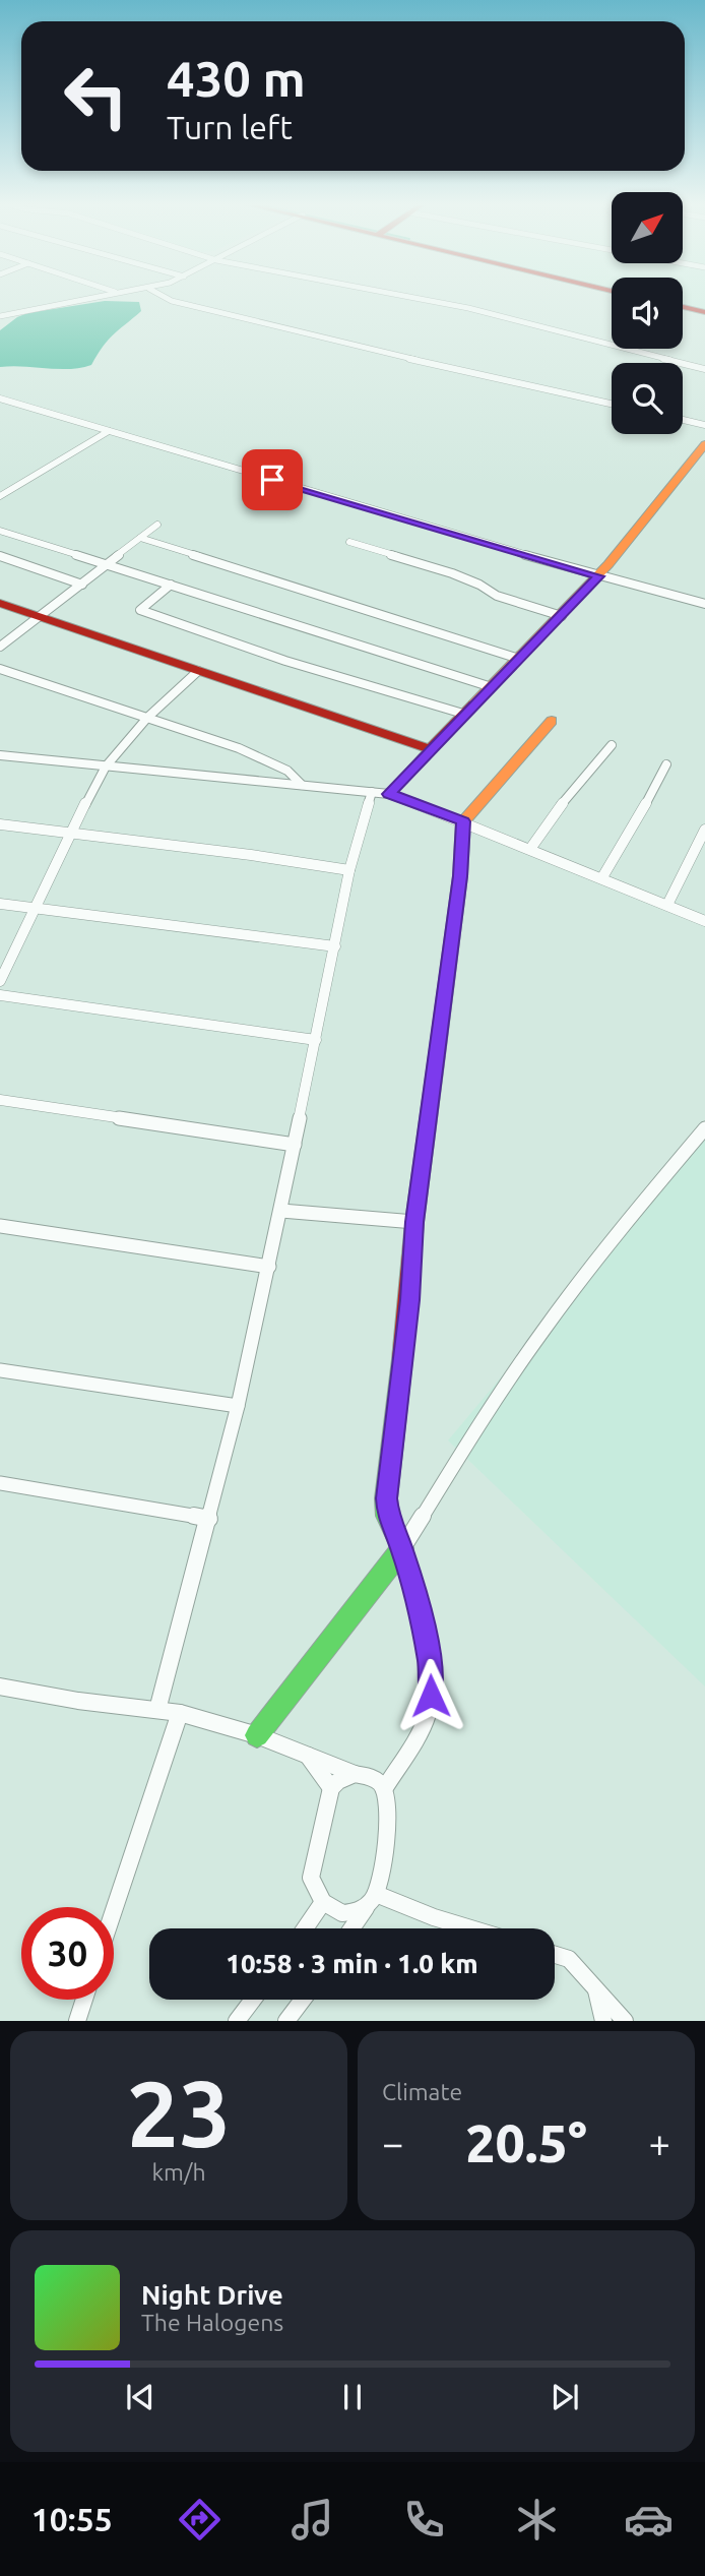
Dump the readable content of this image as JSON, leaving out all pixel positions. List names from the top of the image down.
{
  "north": "top right",
  "page": {
    "turn": ["430 m", "Turn left"],
    "limit": "30",
    "trip": "10:58 · 3 min · 1.0 km",
    "tile": [
      ["23", "km/h"],
      "Climate"
    ],
    "heat": ["−", "20.5°", "+"],
    "song": ["Night Drive", "The Halogens"],
    "tabs": "10:55"
  }
}
